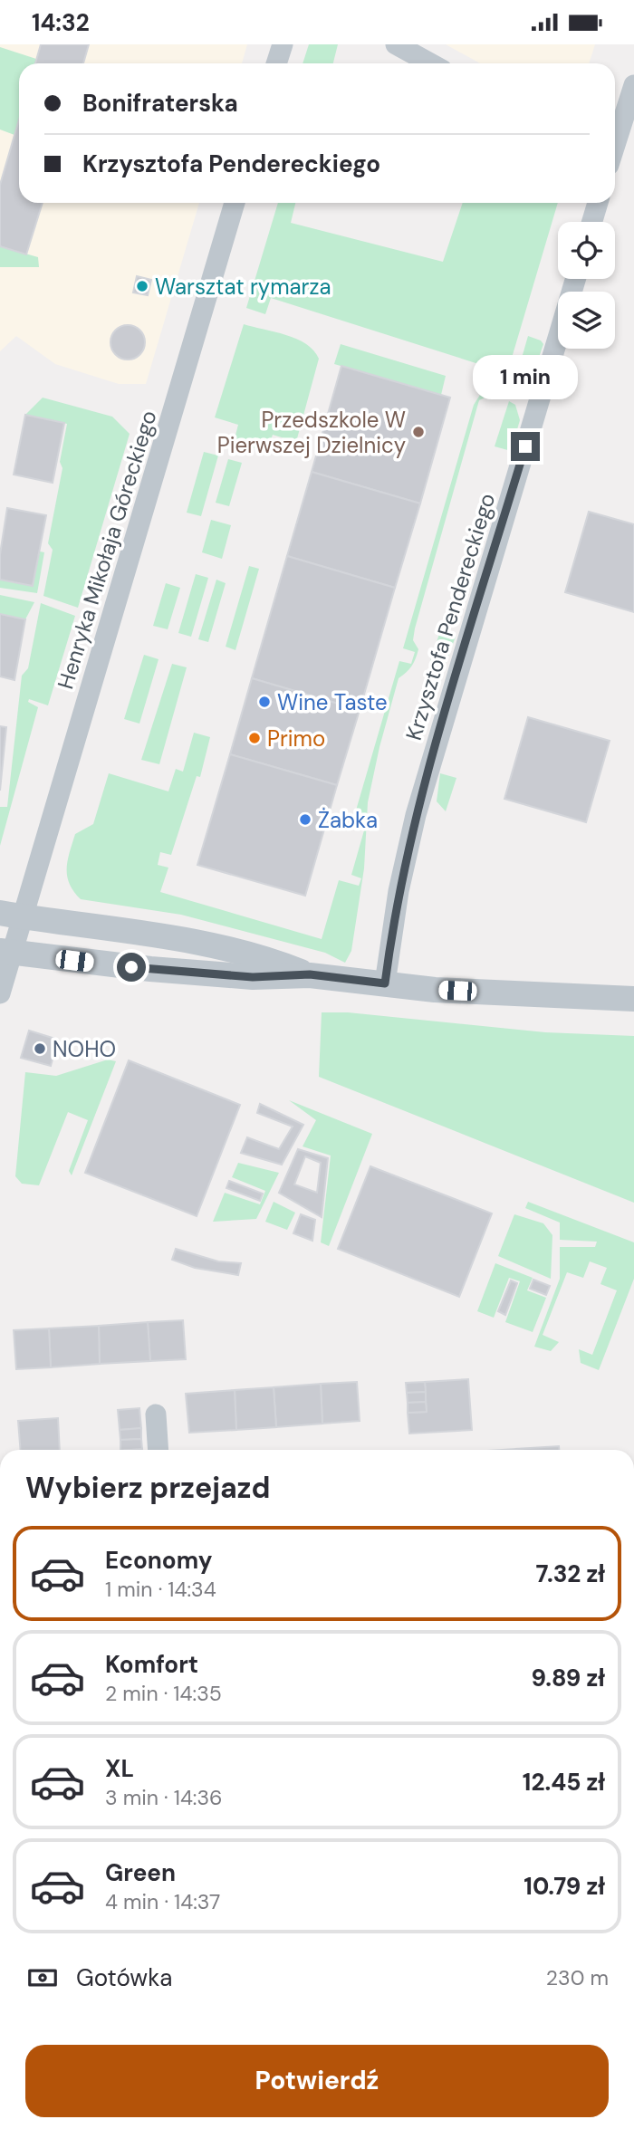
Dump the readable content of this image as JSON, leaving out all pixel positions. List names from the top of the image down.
{
  "streets": {
    "street": ["Henryka Mikołaja Góreckiego", "Krzysztofa Pendereckiego"]
  },
  "places": [
    "Warsztat rymarza",
    "Przedszkole W Pierwszej Dzielnicy",
    "Wine Taste",
    "Primo",
    "Żabka",
    "NOHO"
  ],
  "page": {
    "status": "14:32",
    "banner": ["Bonifraterska", "Krzysztofa Pendereckiego"],
    "bubble": "1 min",
    "heading": "Wybierz przejazd",
    "list": [
      {
        "name": "Economy",
        "note": "1 min · 14:34",
        "value": "7.32 zł"
      },
      {
        "name": "Komfort",
        "note": "2 min · 14:35",
        "value": "9.89 zł"
      },
      {
        "name": "XL",
        "note": "3 min · 14:36",
        "value": "12.45 zł"
      },
      {
        "name": "Green",
        "note": "4 min · 14:37",
        "value": "10.79 zł"
      }
    ],
    "pay": ["Gotówka", "230 m"],
    "buttons": "Potwierdź"
  }
}
